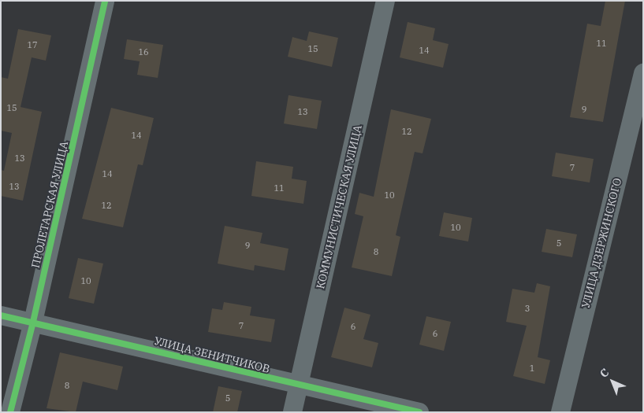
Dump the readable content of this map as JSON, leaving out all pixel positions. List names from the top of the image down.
{
  "streets": {
    "street": [
      "ПРОЛЕТАРСКАЯ УЛИЦА",
      "КОММУНИСТИЧЕСКАЯ УЛИЦА",
      "УЛИЦА ДЗЕРЖИНСКОГО",
      "УЛИЦА ЗЕНИТЧИКОВ"
    ]
  },
  "crossings": [
    ["ПРОЛЕТАРСКАЯ УЛИЦА", "УЛИЦА ЗЕНИТЧИКОВ"],
    ["КОММУНИСТИЧЕСКАЯ УЛИЦА", "УЛИЦА ЗЕНИТЧИКОВ"]
  ],
  "house_numbers": [
    "11",
    "17",
    "15",
    "14",
    "16",
    "15",
    "9",
    "13",
    "12",
    "14",
    "13",
    "7",
    "14",
    "13",
    "11",
    "10",
    "12",
    "10",
    "5",
    "9",
    "8",
    "10",
    "3",
    "7",
    "6",
    "6",
    "1",
    "8",
    "5"
  ],
  "north": "top left"
}
